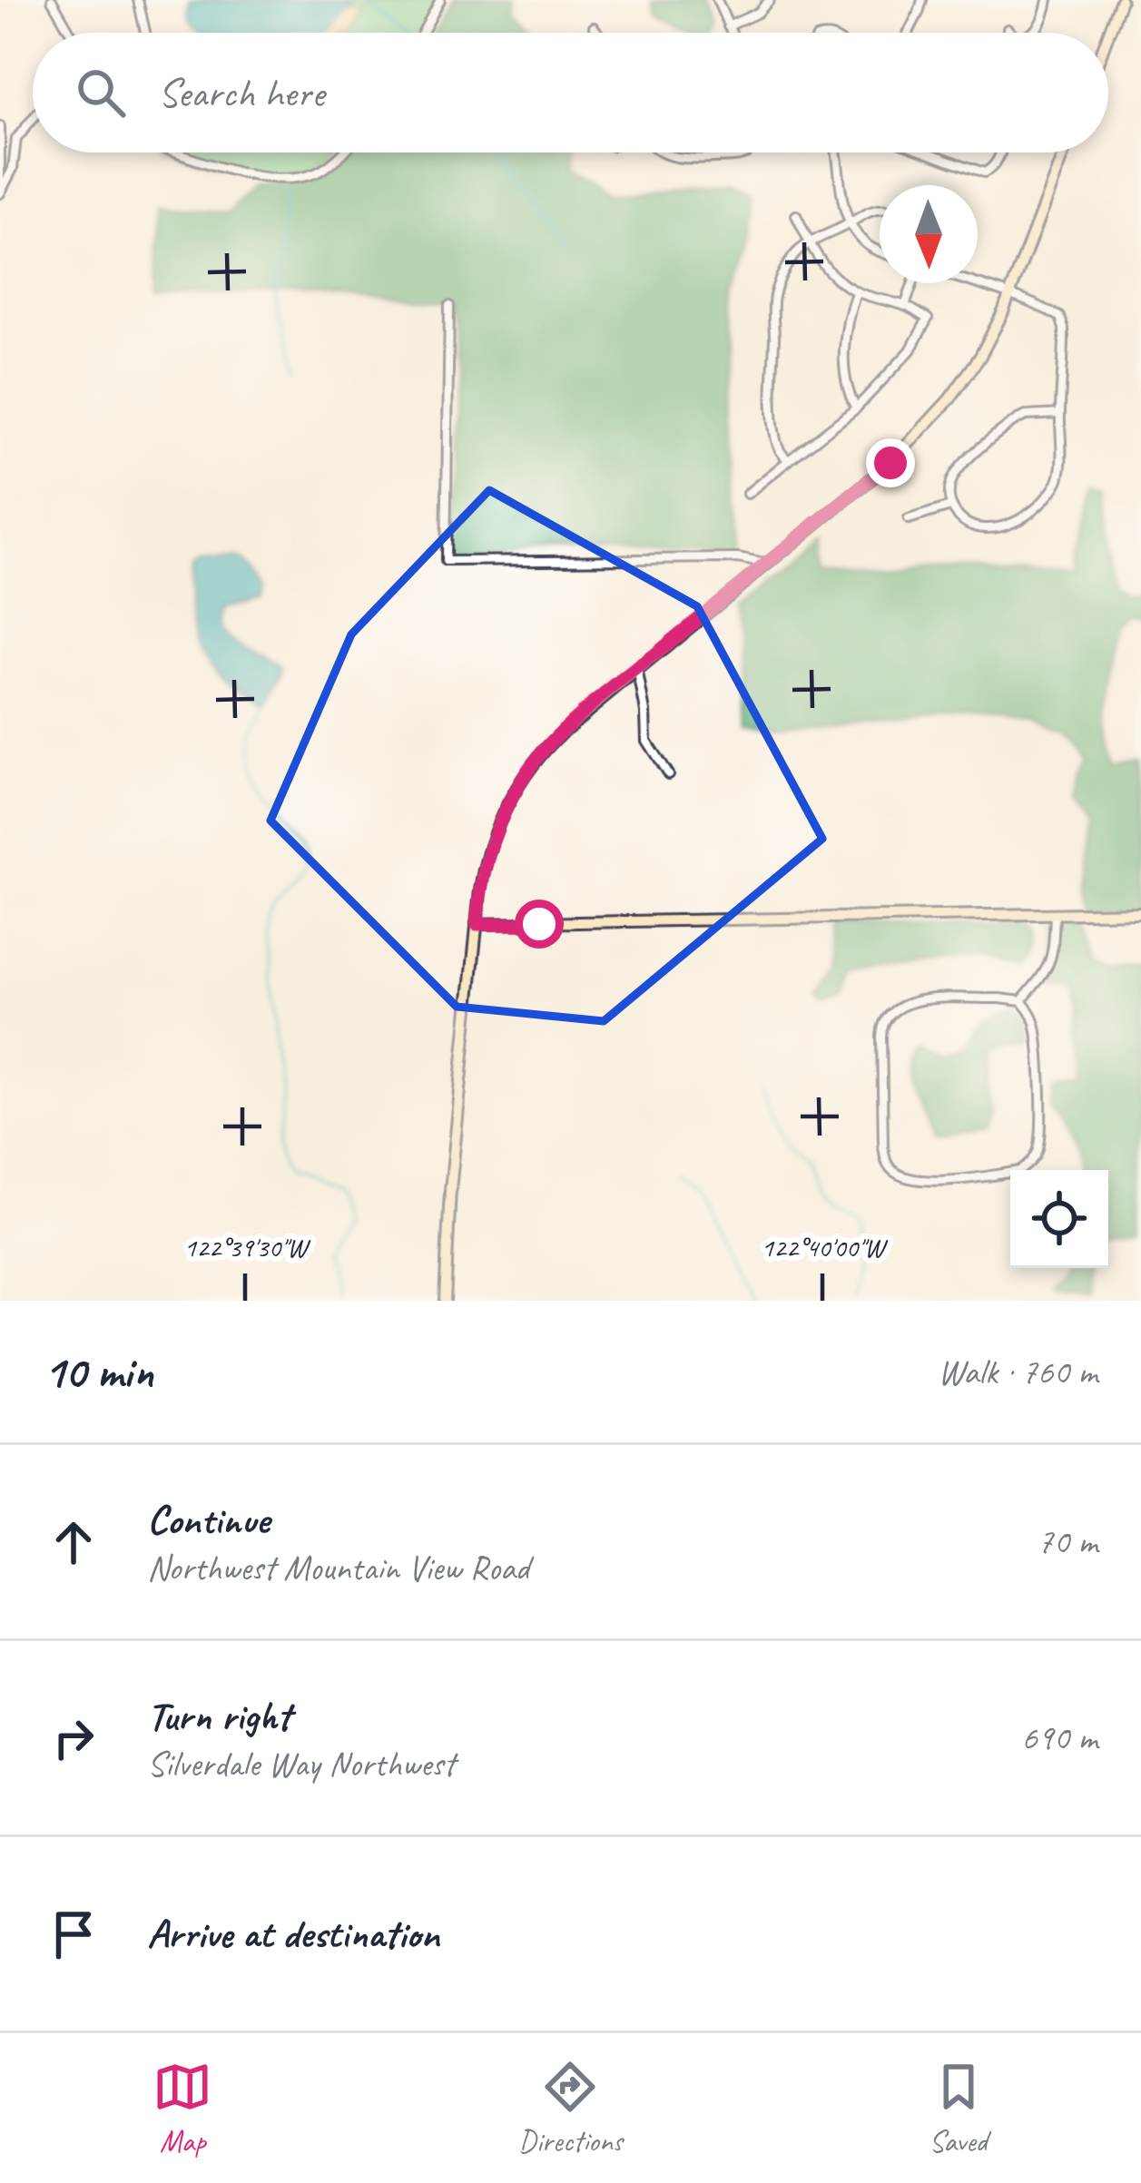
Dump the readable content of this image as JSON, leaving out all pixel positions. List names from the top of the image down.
{
  "north": "bottom",
  "page": {
    "search": "Search here",
    "heading": ["10 min", "Walk · 760 m"],
    "list": [
      ["Continue", "Northwest Mountain View Road", "70 m"],
      ["Turn right", "Silverdale Way Northwest", "690 m"],
      "Arrive at destination"
    ],
    "nav": ["Map", "Directions", "Saved"]
  },
  "coordinates": ["122°39'30\"W", "122°40'00\"W"]
}
